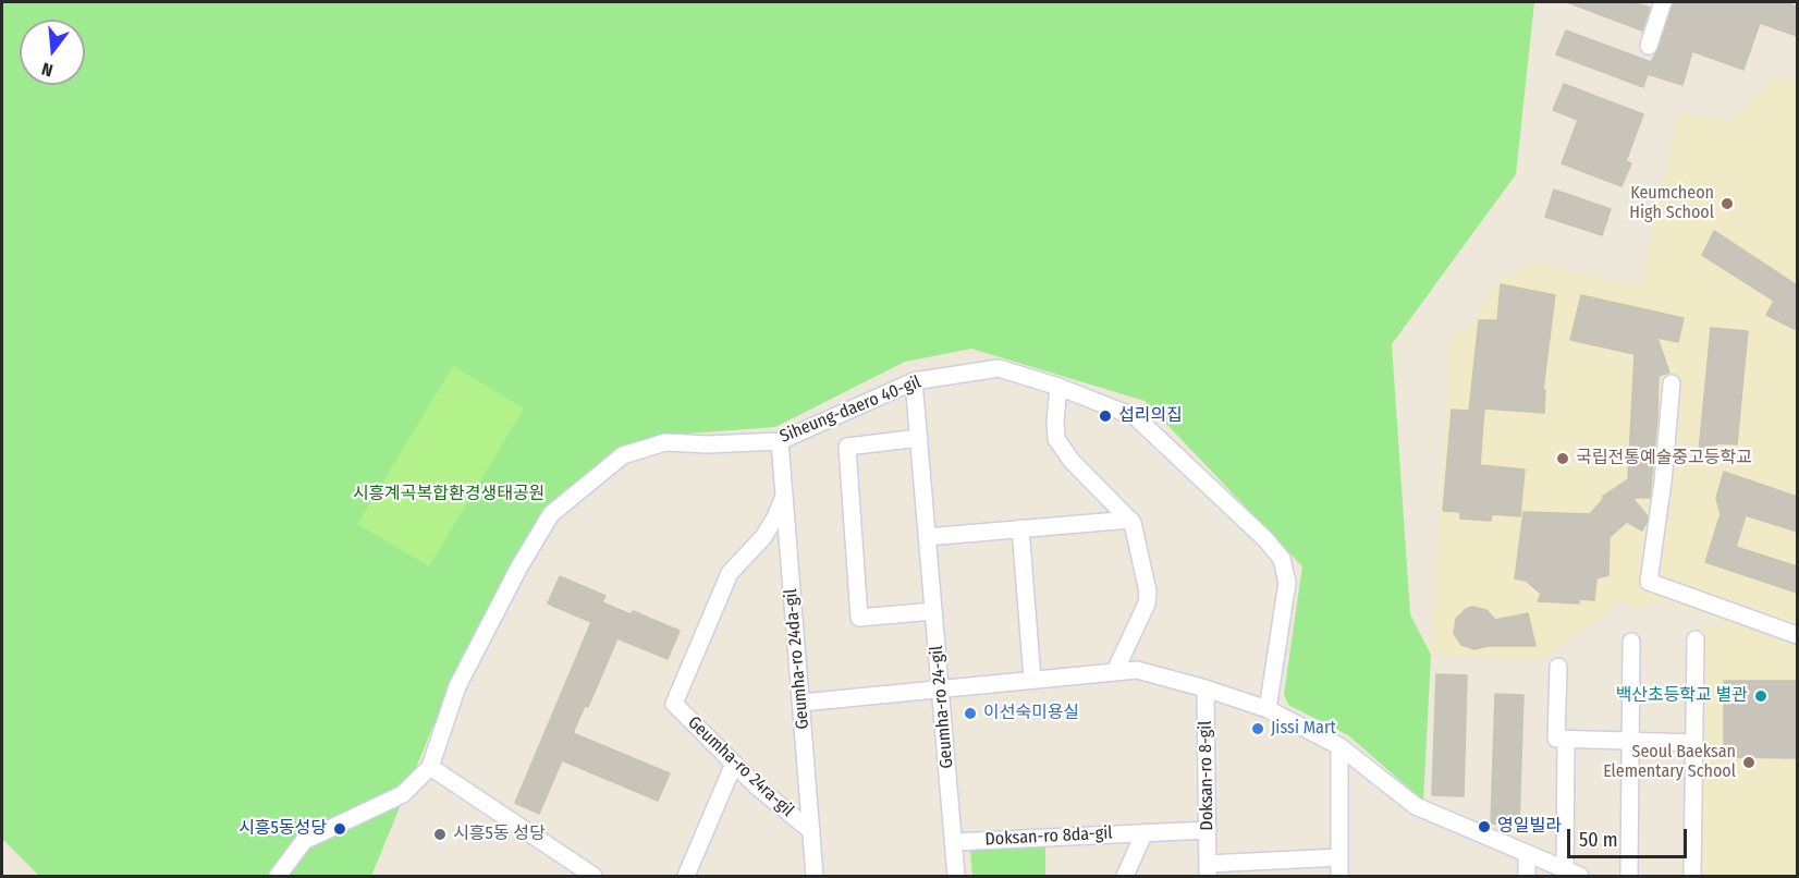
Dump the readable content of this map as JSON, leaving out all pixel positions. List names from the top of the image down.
{
  "streets": {
    "street": [
      "Siheung-daero 40-gil",
      "Geumha-ro 24da-gil",
      "Geumha-ro 24-gil",
      "Geumha-ro 24ra-gil",
      "Doksan-ro 8-gil",
      "Doksan-ro 8da-gil"
    ]
  },
  "crossings": [
    ["Siheung-daero 40-gil", "Geumha-ro 24da-gil"],
    ["Siheung-daero 40-gil", "Geumha-ro 24-gil"],
    ["Geumha-ro 24da-gil", "Geumha-ro 24ra-gil"],
    ["Geumha-ro 24-gil", "Doksan-ro 8da-gil"],
    ["Doksan-ro 8-gil", "Doksan-ro 8da-gil"]
  ],
  "parks": ["시흥계곡복합환경생태공원"],
  "places": [
    "Keumcheon High School",
    "섭리의집",
    "국립전통예술중고등학교",
    "백산초등학교 별관",
    "이선숙미용실",
    "Jissi Mart",
    "Seoul Baeksan Elementary School",
    "영일빌라",
    "시흥5동성당",
    "시흥5동 성당"
  ],
  "scale_bar": "50 m",
  "north": "bottom"
}
